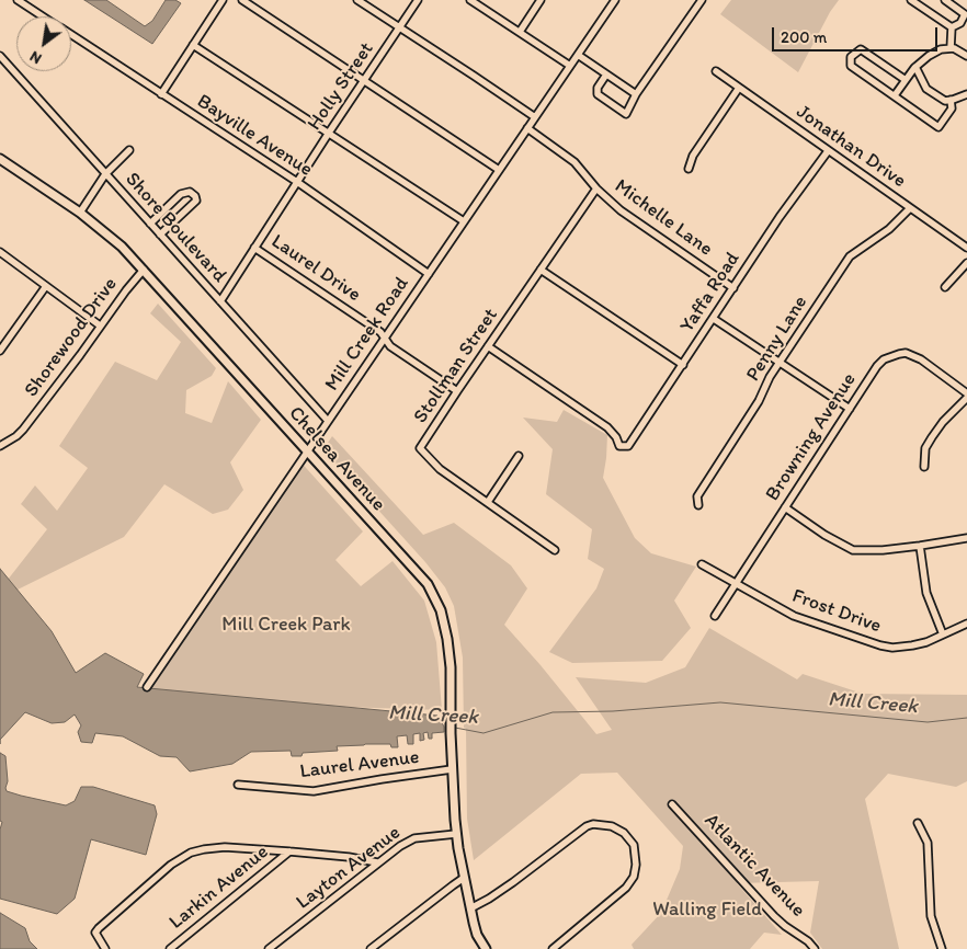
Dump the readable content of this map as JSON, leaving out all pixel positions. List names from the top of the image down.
{
  "streets": {
    "main road": ["Chelsea Avenue"],
    "street": [
      "Holly Street",
      "Bayville Avenue",
      "Jonathan Drive",
      "Michelle Lane",
      "Shore Boulevard",
      "Laurel Drive",
      "Yaffa Road",
      "Mill Creek Road",
      "Shorewood Drive",
      "Penny Lane",
      "Stollman Street",
      "Browning Avenue",
      "Frost Drive",
      "Laurel Avenue",
      "Atlantic Avenue",
      "Layton Avenue",
      "Larkin Avenue"
    ]
  },
  "crossings": [
    ["Holly Street", "Bayville Avenue"],
    ["Holly Street", "Shore Boulevard"],
    ["Holly Street", "Laurel Drive"],
    ["Bayville Avenue", "Mill Creek Road"],
    ["Jonathan Drive", "Yaffa Road"],
    ["Jonathan Drive", "Penny Lane"],
    ["Michelle Lane", "Yaffa Road"],
    ["Michelle Lane", "Mill Creek Road"],
    ["Michelle Lane", "Stollman Street"],
    ["Shore Boulevard", "Mill Creek Road"],
    ["Laurel Drive", "Mill Creek Road"],
    ["Laurel Drive", "Stollman Street"],
    ["Yaffa Road", "Stollman Street"],
    ["Mill Creek Road", "Chelsea Avenue"],
    ["Shorewood Drive", "Chelsea Avenue"],
    ["Browning Avenue", "Frost Drive"],
    ["Chelsea Avenue", "Laurel Avenue"],
    ["Chelsea Avenue", "Layton Avenue"]
  ],
  "water": ["Mill Creek"],
  "parks": ["Mill Creek Park", "Walling Field"],
  "scale_bar": "200 m",
  "north": "bottom left"
}
